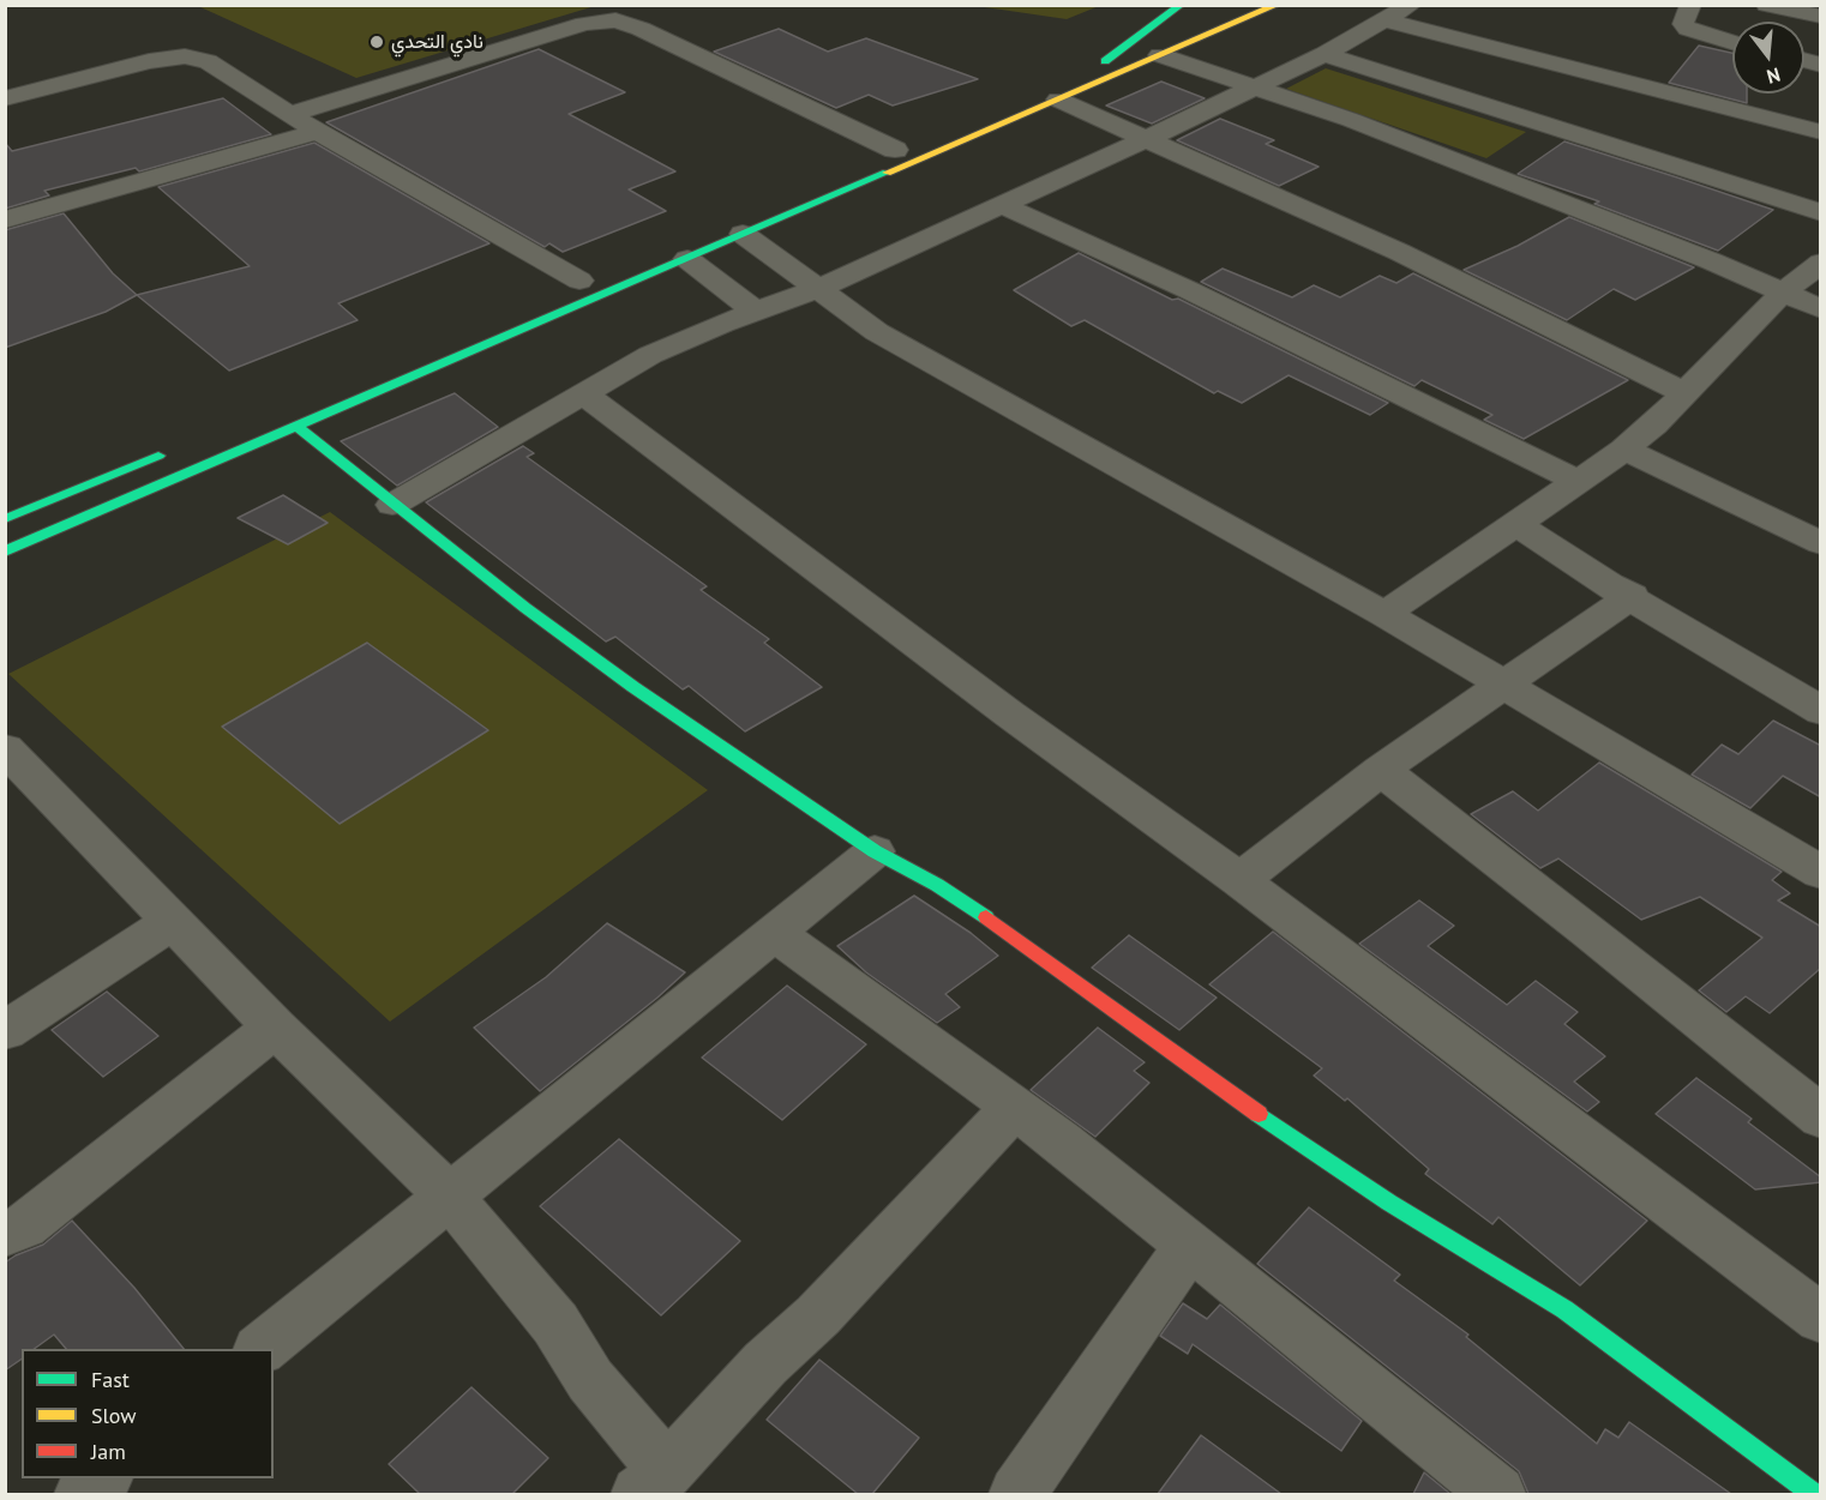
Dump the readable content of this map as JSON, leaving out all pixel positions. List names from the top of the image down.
{
  "places": ["نادي التحدي"],
  "legend": ["Fast", "Slow", "Jam"],
  "north": "bottom"
}
